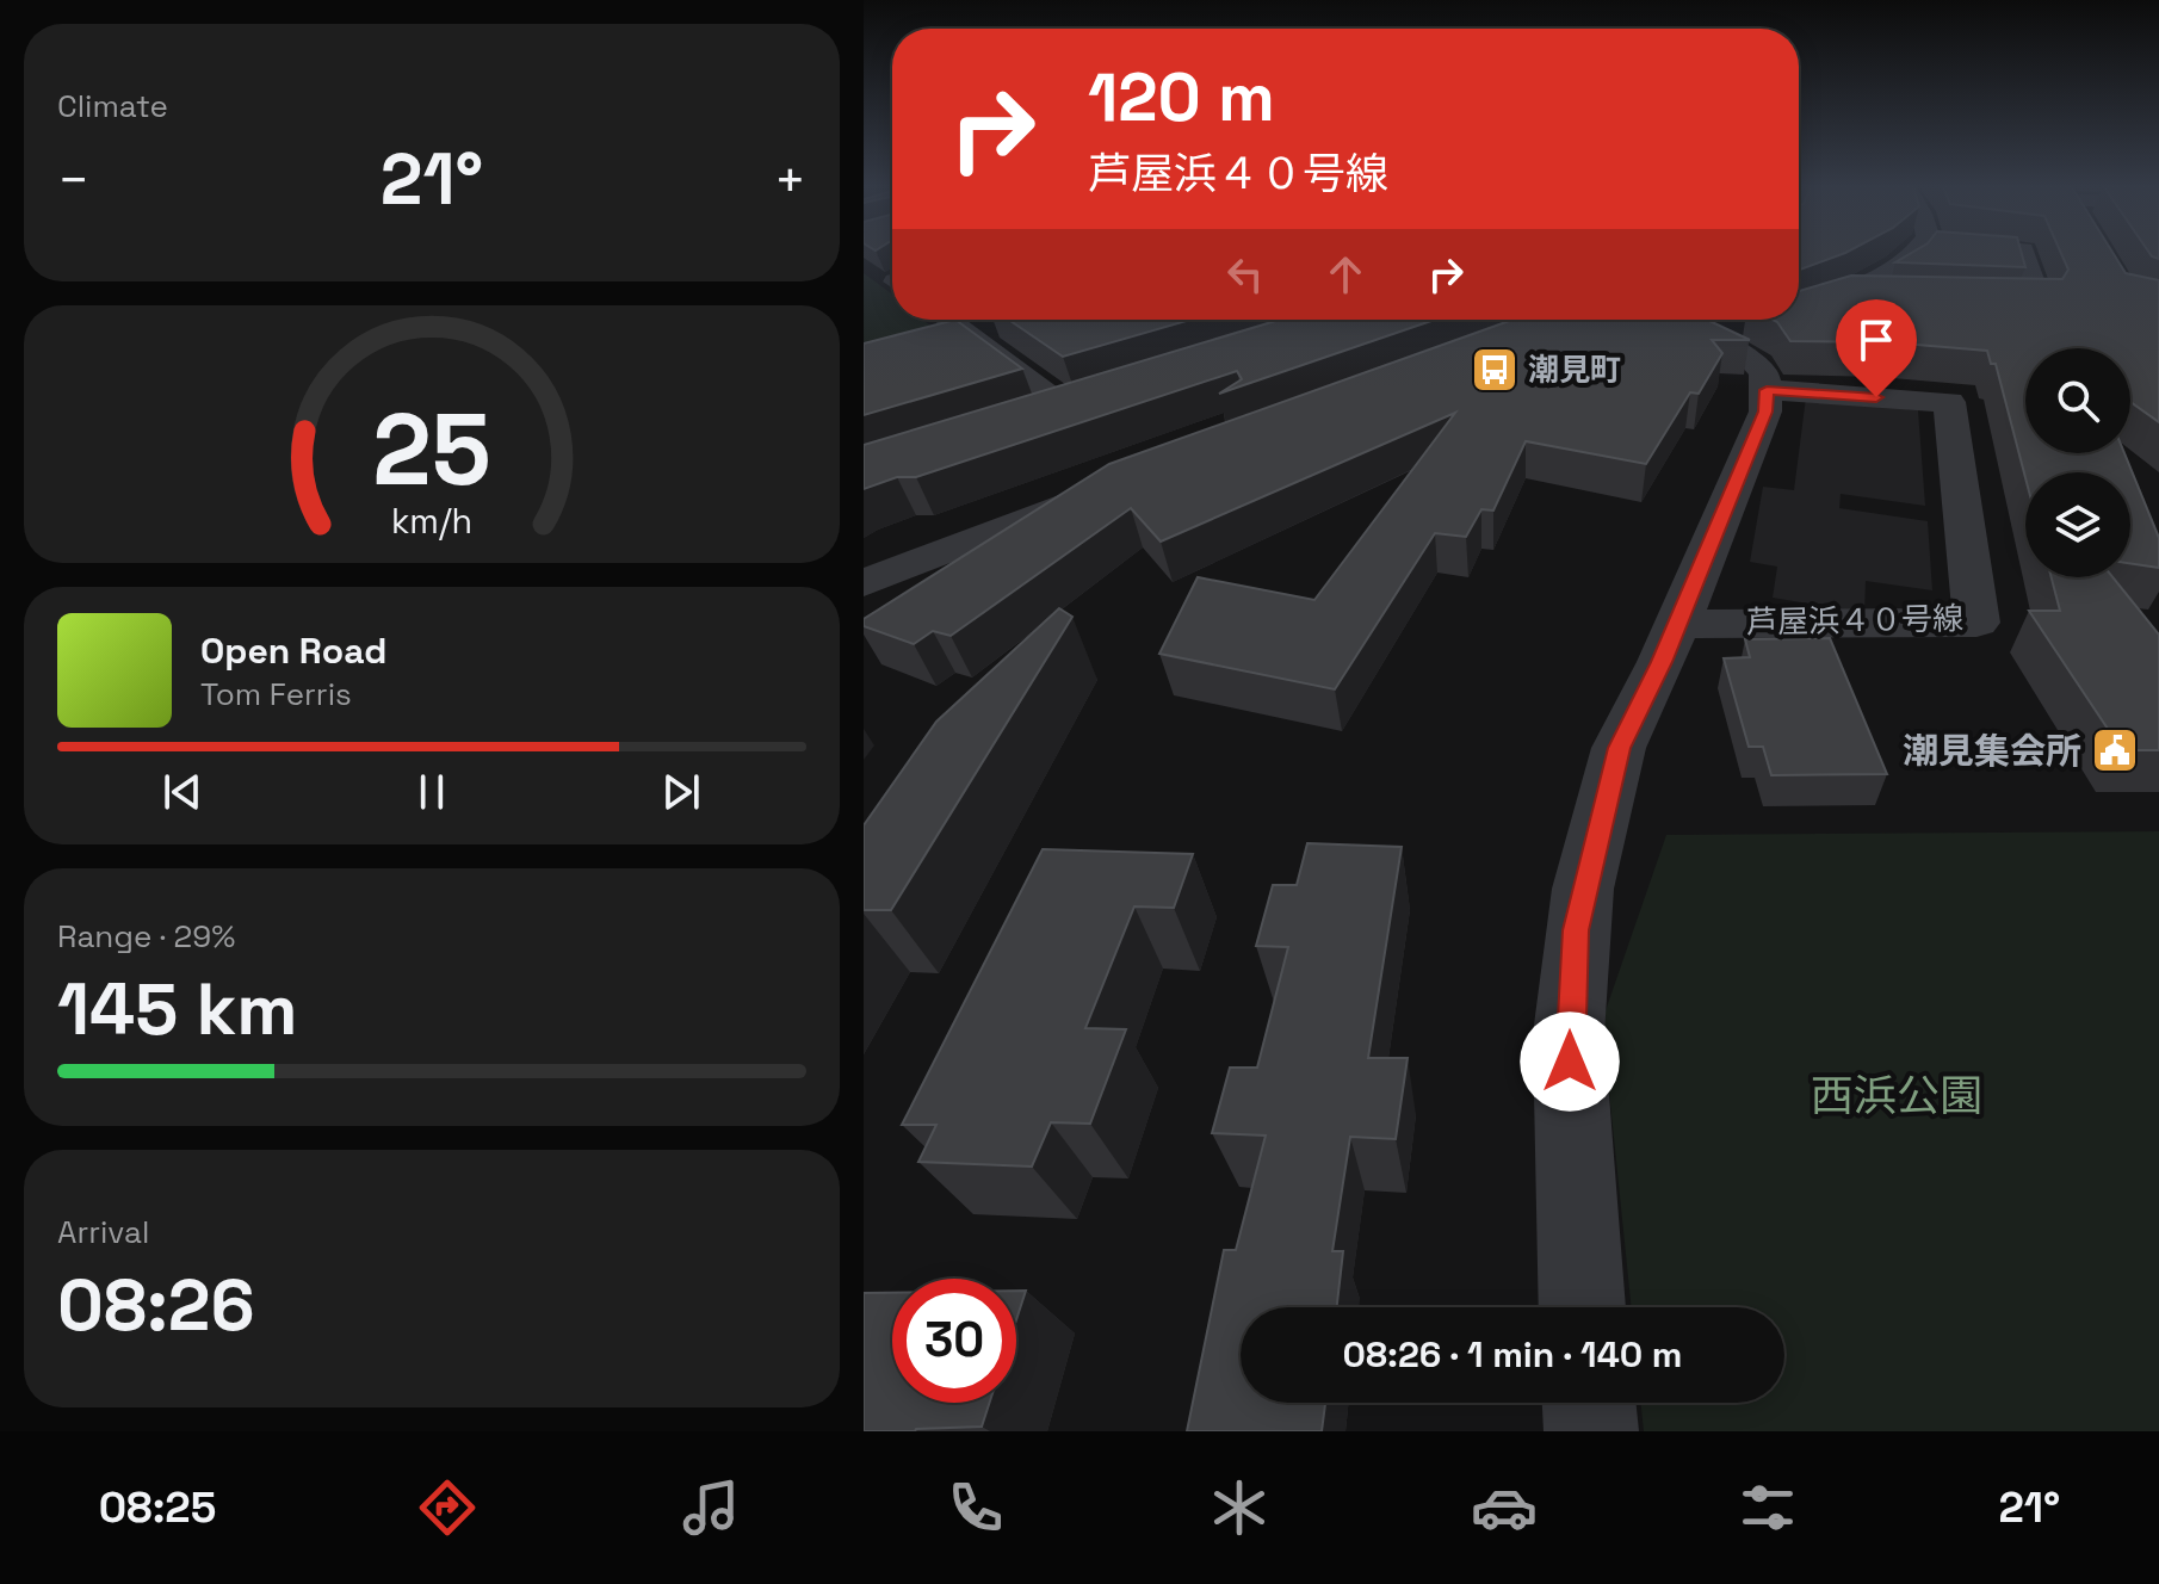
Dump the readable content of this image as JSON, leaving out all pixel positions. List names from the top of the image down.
{
  "streets": {
    "street": ["芦屋浜４０号線"]
  },
  "parks": ["西浜公園"],
  "places": {
    "bus stop": ["潮見町"],
    "public building": ["潮見集会所"]
  },
  "page": {
    "tile": [
      "Climate",
      ["Range · 29%", "145 km"],
      ["Arrival", "08:26"]
    ],
    "turn": ["120 m", "芦屋浜４０号線"],
    "heat": ["−", "21°", "+"],
    "song": ["Open Road", "Tom Ferris"],
    "limit": "30",
    "trip": "08:26 · 1 min · 140 m",
    "tabs": ["08:25", "21°"],
    "gauge": ["25", "km/h"]
  }
}
